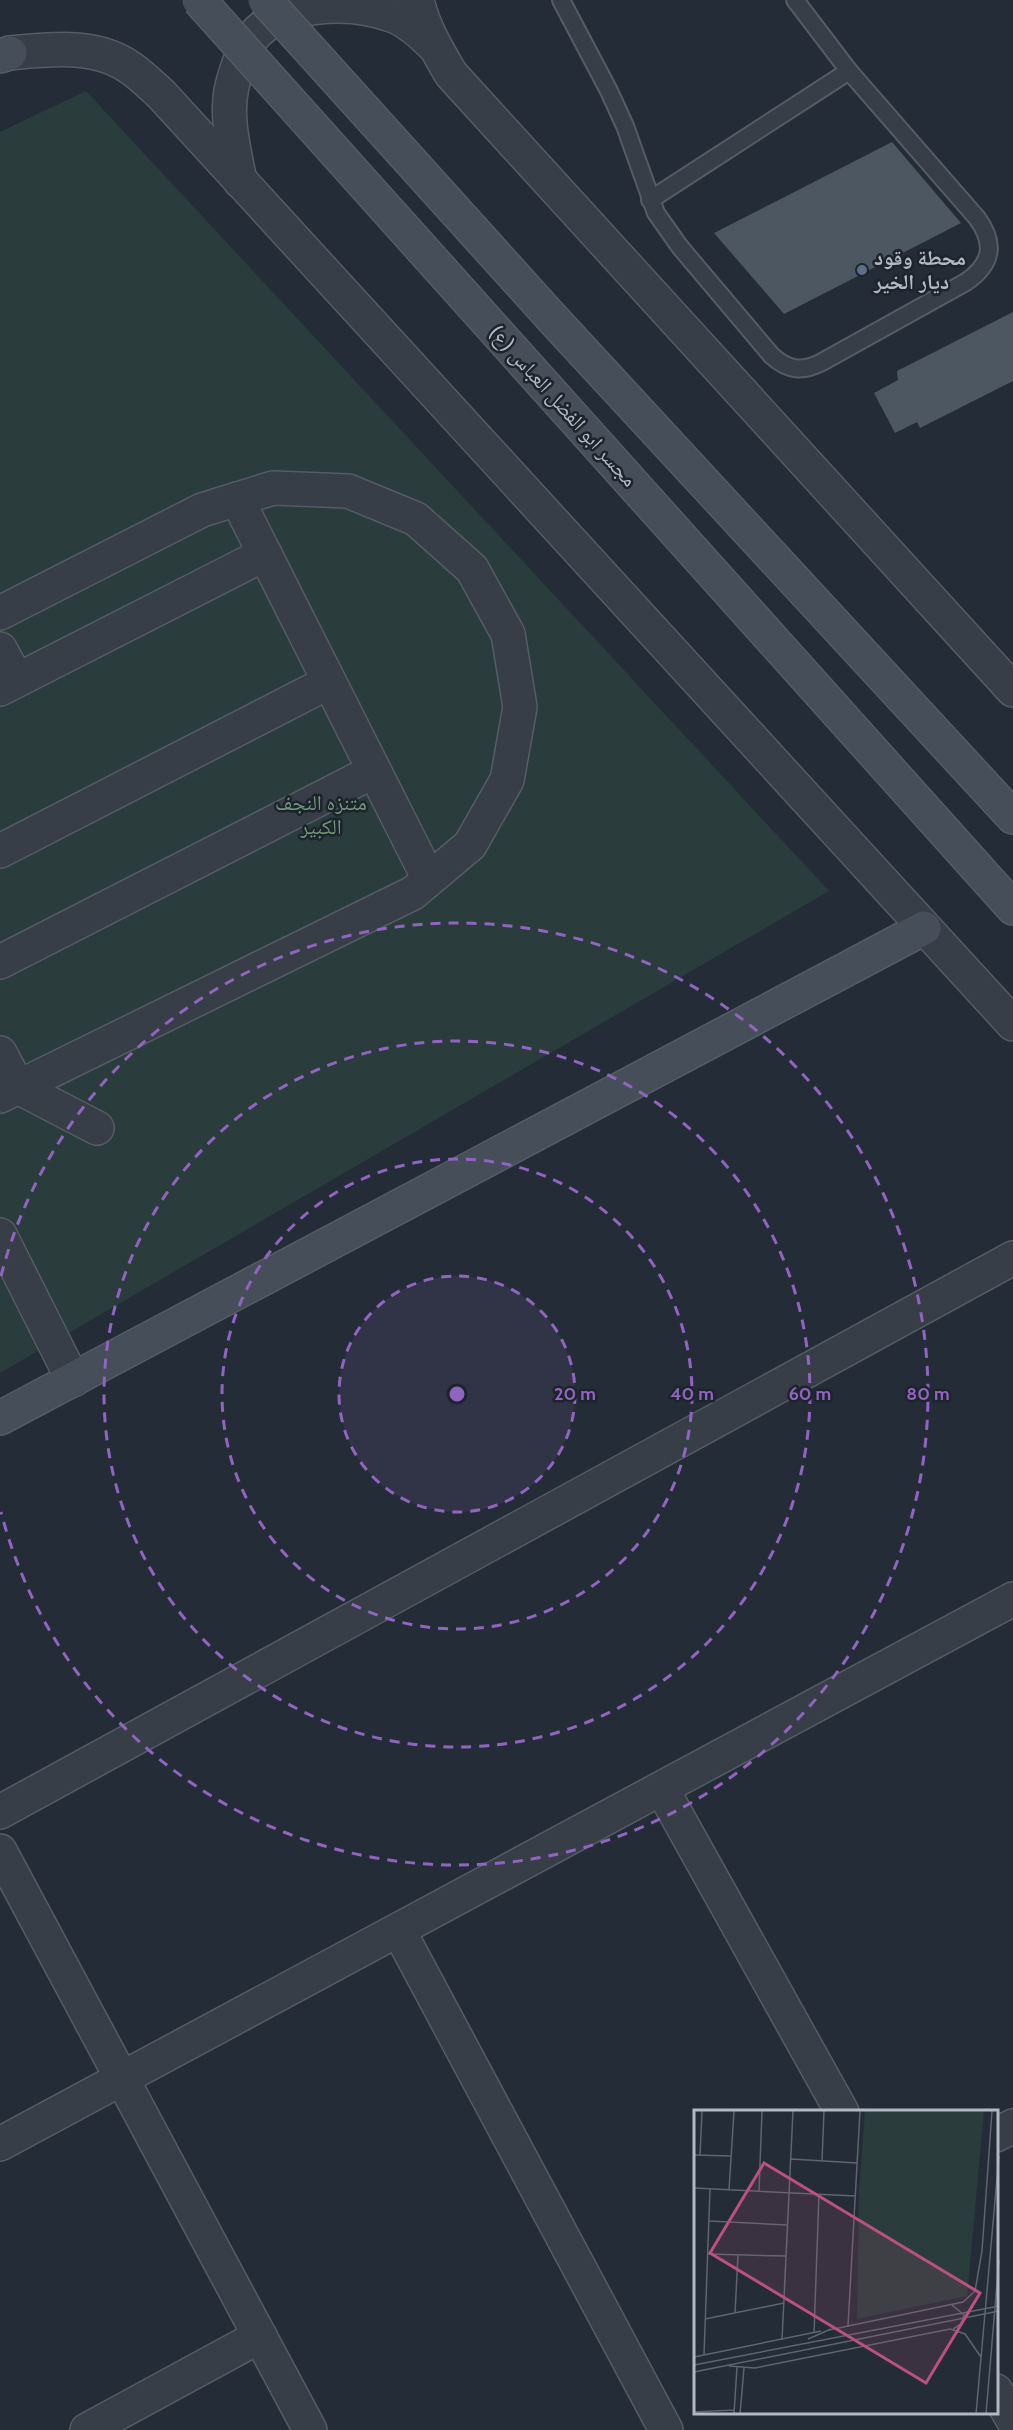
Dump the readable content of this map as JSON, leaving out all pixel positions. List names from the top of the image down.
{
  "streets": {
    "main road": ["مجسر ابو الفضل العباس (ع)"]
  },
  "parks": ["متنزه النجف الكبير"],
  "places": ["محطة وقود ديار الخير"],
  "rings": [
    "20 m",
    "40 m",
    "60 m",
    "80 m"
  ]
}
